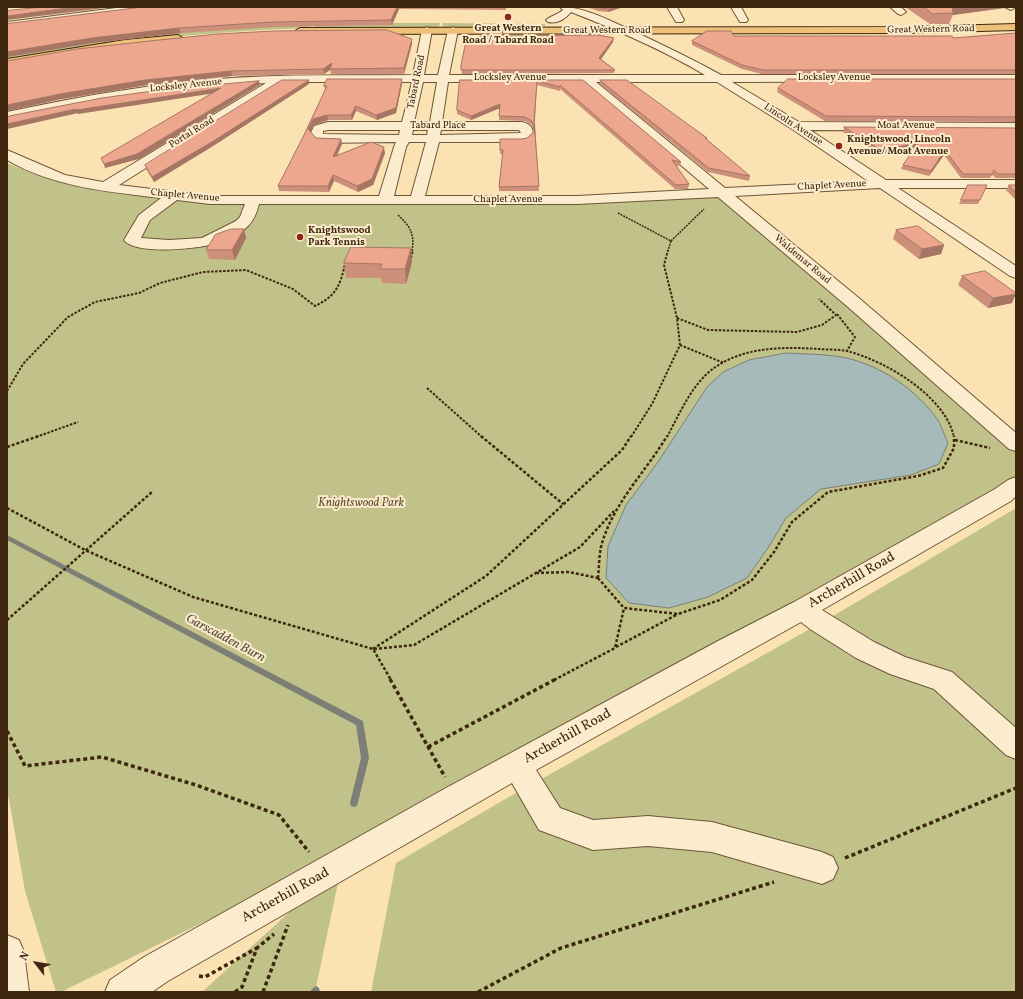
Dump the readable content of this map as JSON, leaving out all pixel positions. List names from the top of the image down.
{
  "streets": {
    "main road": ["Great Western Road"],
    "street": [
      "Locksley Avenue",
      "Tabard Road",
      "Lincoln Avenue",
      "Tabard Place",
      "Moat Avenue",
      "Portal Road",
      "Chaplet Avenue",
      "Waldemar Road",
      "Archerhill Road"
    ]
  },
  "crossings": [
    ["Great Western Road", "Tabard Road"],
    ["Great Western Road", "Lincoln Avenue"],
    ["Locksley Avenue", "Tabard Road"],
    ["Locksley Avenue", "Lincoln Avenue"],
    ["Locksley Avenue", "Portal Road"],
    ["Locksley Avenue", "Waldemar Road"],
    ["Tabard Road", "Tabard Place"],
    ["Tabard Road", "Chaplet Avenue"],
    ["Lincoln Avenue", "Moat Avenue"],
    ["Lincoln Avenue", "Chaplet Avenue"],
    ["Portal Road", "Chaplet Avenue"],
    ["Chaplet Avenue", "Waldemar Road"]
  ],
  "water": ["Garscadden Burn"],
  "parks": ["Knightswood Park"],
  "places": ["Great Western Road / Tabard Road", "Knightswood, Lincoln Avenue/ Moat Avenue", "Knightswood Park Tennis"],
  "north": "top left"
}
